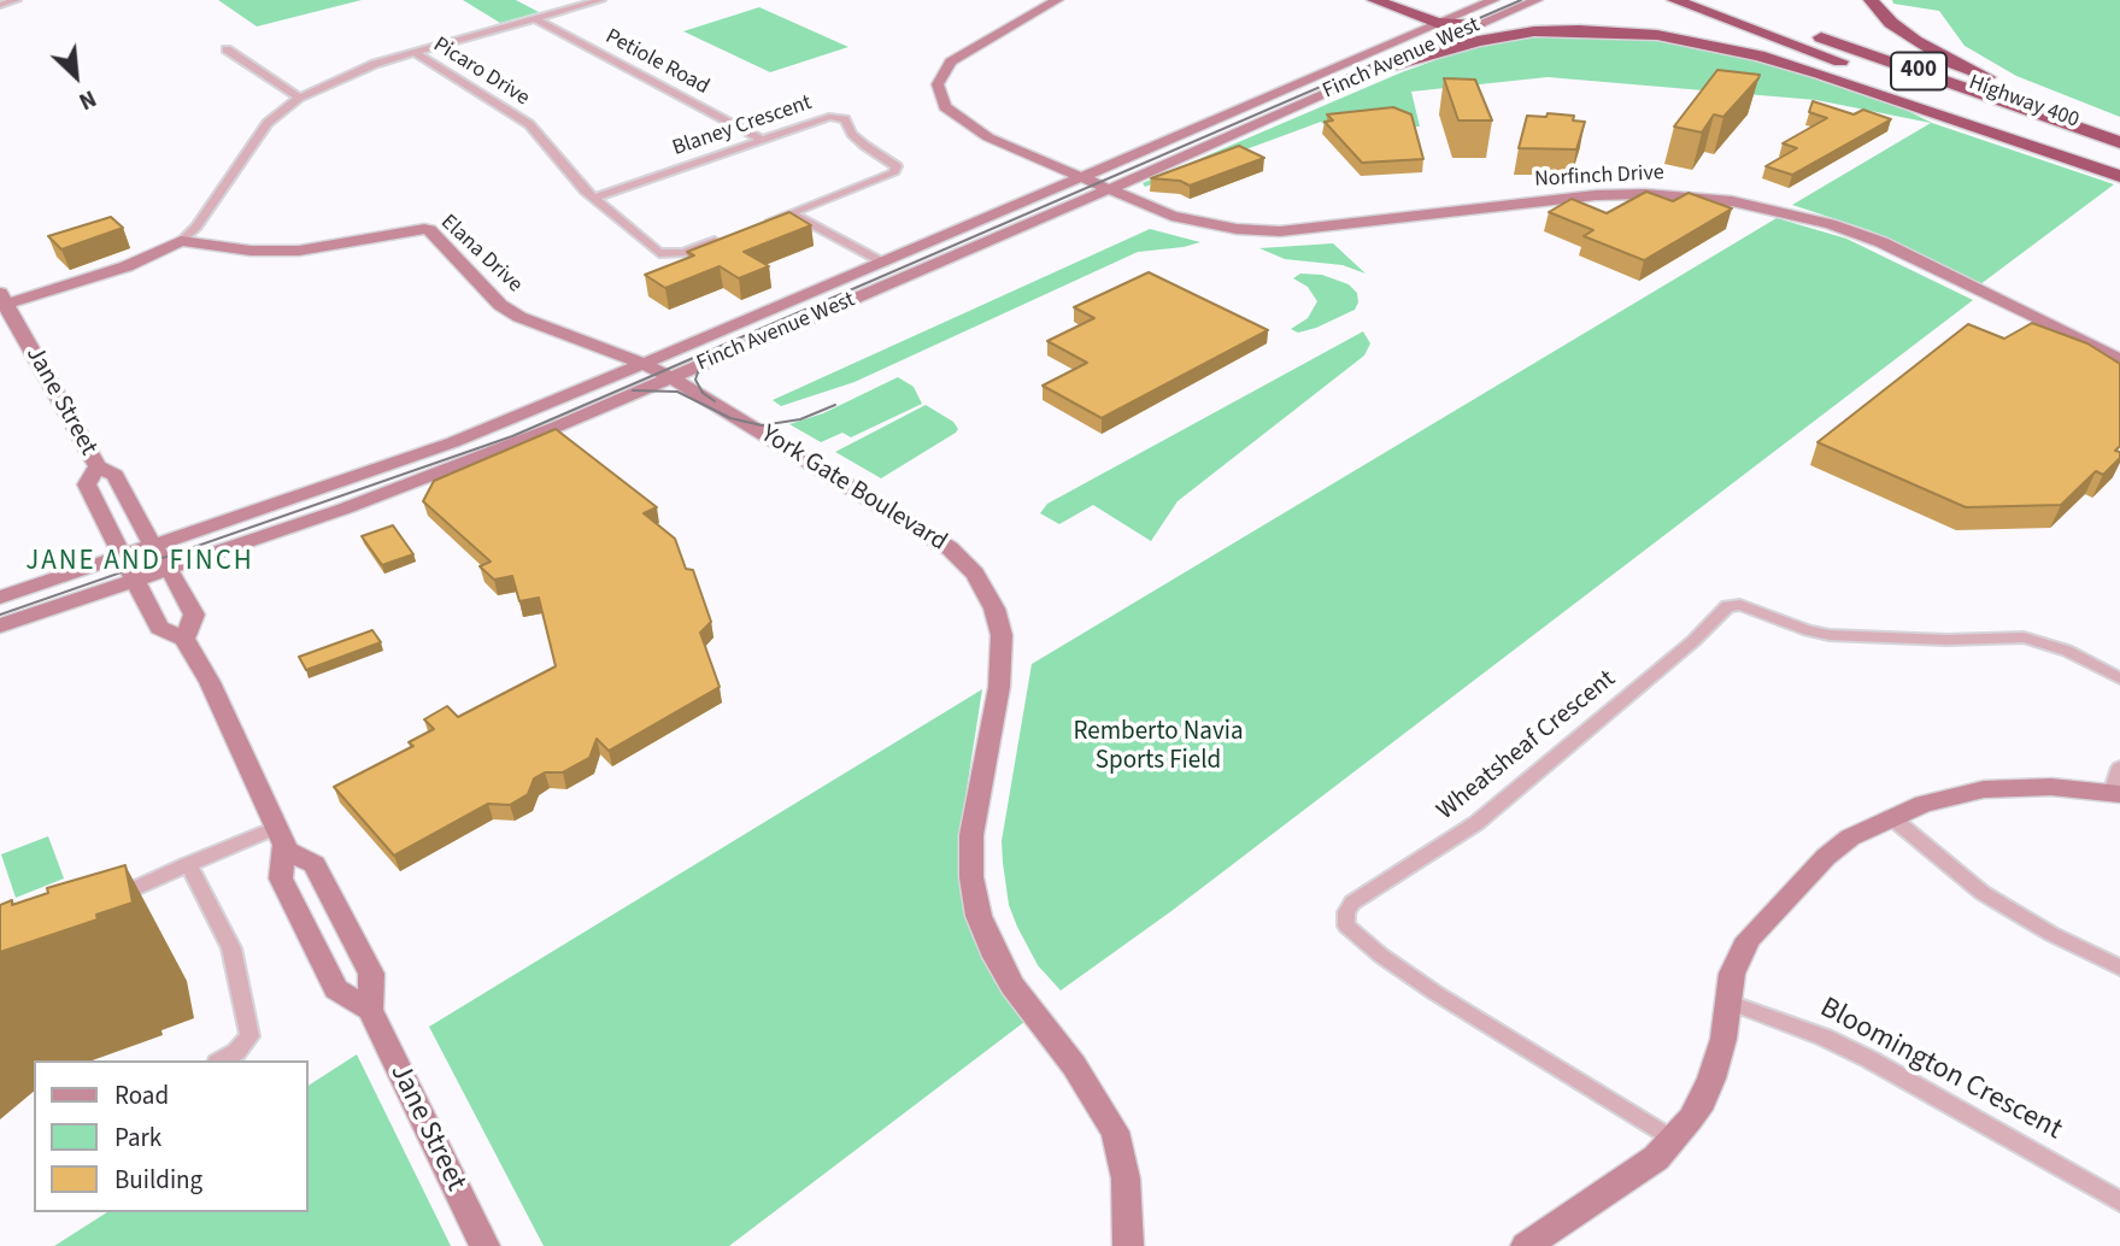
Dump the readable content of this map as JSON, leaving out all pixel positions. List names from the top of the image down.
{
  "streets": {
    "highway": ["400", "Highway 400"],
    "main road": [
      "Finch Avenue West",
      "Norfinch Drive",
      "Elana Drive",
      "Jane Street",
      "York Gate Boulevard"
    ],
    "street": [
      "Petiole Road",
      "Picaro Drive",
      "Blaney Crescent",
      "Wheatsheaf Crescent",
      "Bloomington Crescent"
    ]
  },
  "crossings": [
    ["Finch Avenue West", "Norfinch Drive"],
    ["Finch Avenue West", "Elana Drive"],
    ["Finch Avenue West", "Jane Street"],
    ["Finch Avenue West", "York Gate Boulevard"],
    ["Petiole Road", "Blaney Crescent"],
    ["Picaro Drive", "Blaney Crescent"],
    ["Elana Drive", "York Gate Boulevard"]
  ],
  "districts": ["JANE AND FINCH"],
  "parks": ["Remberto Navia Sports Field"],
  "legend": ["Road", "Park", "Building"],
  "north": "bottom right"
}
